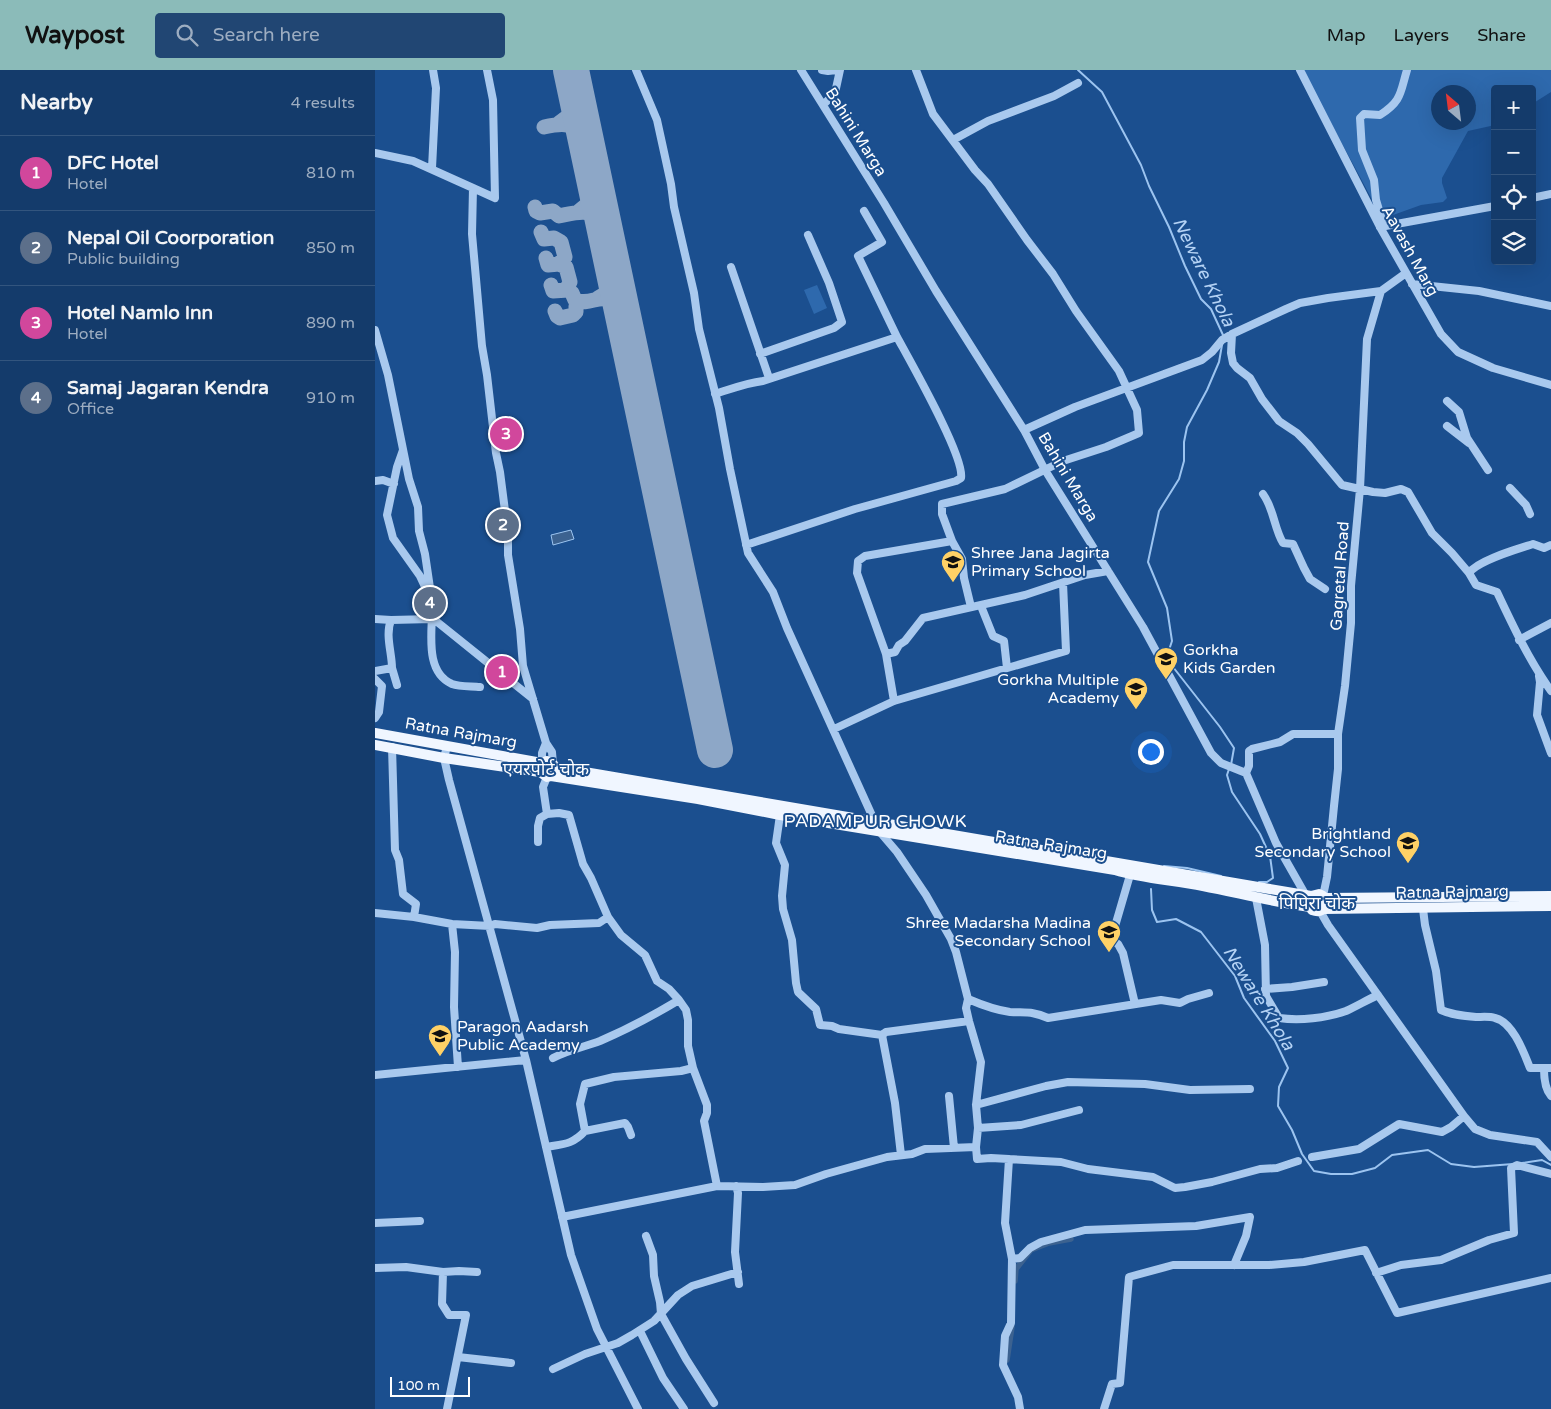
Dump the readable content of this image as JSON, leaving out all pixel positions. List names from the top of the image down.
{
  "streets": {
    "main road": ["Ratna Rajmarg"],
    "street": ["Bahini Marga", "Aavash Marg", "Gagretal Road"]
  },
  "crossings": [
    ["Gagretal Road", "Ratna Rajmarg"]
  ],
  "districts": ["एयरपोर्ट चोक", "PADAMPUR CHOWK", "पिपिरा चोक"],
  "water": ["Neware Khola"],
  "places": {
    "school or university": [
      "Shree Jana Jagirta Primary School",
      "Gorkha Kids Garden",
      "Gorkha Multiple Academy",
      "Brightland Secondary School",
      "Shree Madarsha Madina Secondary School",
      "Paragon Aadarsh Public Academy"
    ]
  },
  "scale_bar": "100 m",
  "north": "top left",
  "page": {
    "header": "Waypost",
    "search": "Search here",
    "nav": ["Map", "Layers", "Share"],
    "heading": ["Nearby", "4 results"],
    "map_buttons": ["+", "−"],
    "list": [
      {
        "mark": "1",
        "name": "DFC Hotel",
        "note": "Hotel",
        "value": "810 m"
      },
      {
        "mark": "2",
        "name": "Nepal Oil Coorporation",
        "note": "Public building",
        "value": "850 m"
      },
      {
        "mark": "3",
        "name": "Hotel Namlo Inn",
        "note": "Hotel",
        "value": "890 m"
      },
      {
        "mark": "4",
        "name": "Samaj Jagaran Kendra",
        "note": "Office",
        "value": "910 m"
      }
    ],
    "pins": [
      "3",
      "2",
      "4",
      "1"
    ],
    "scale": "100 m"
  }
}
